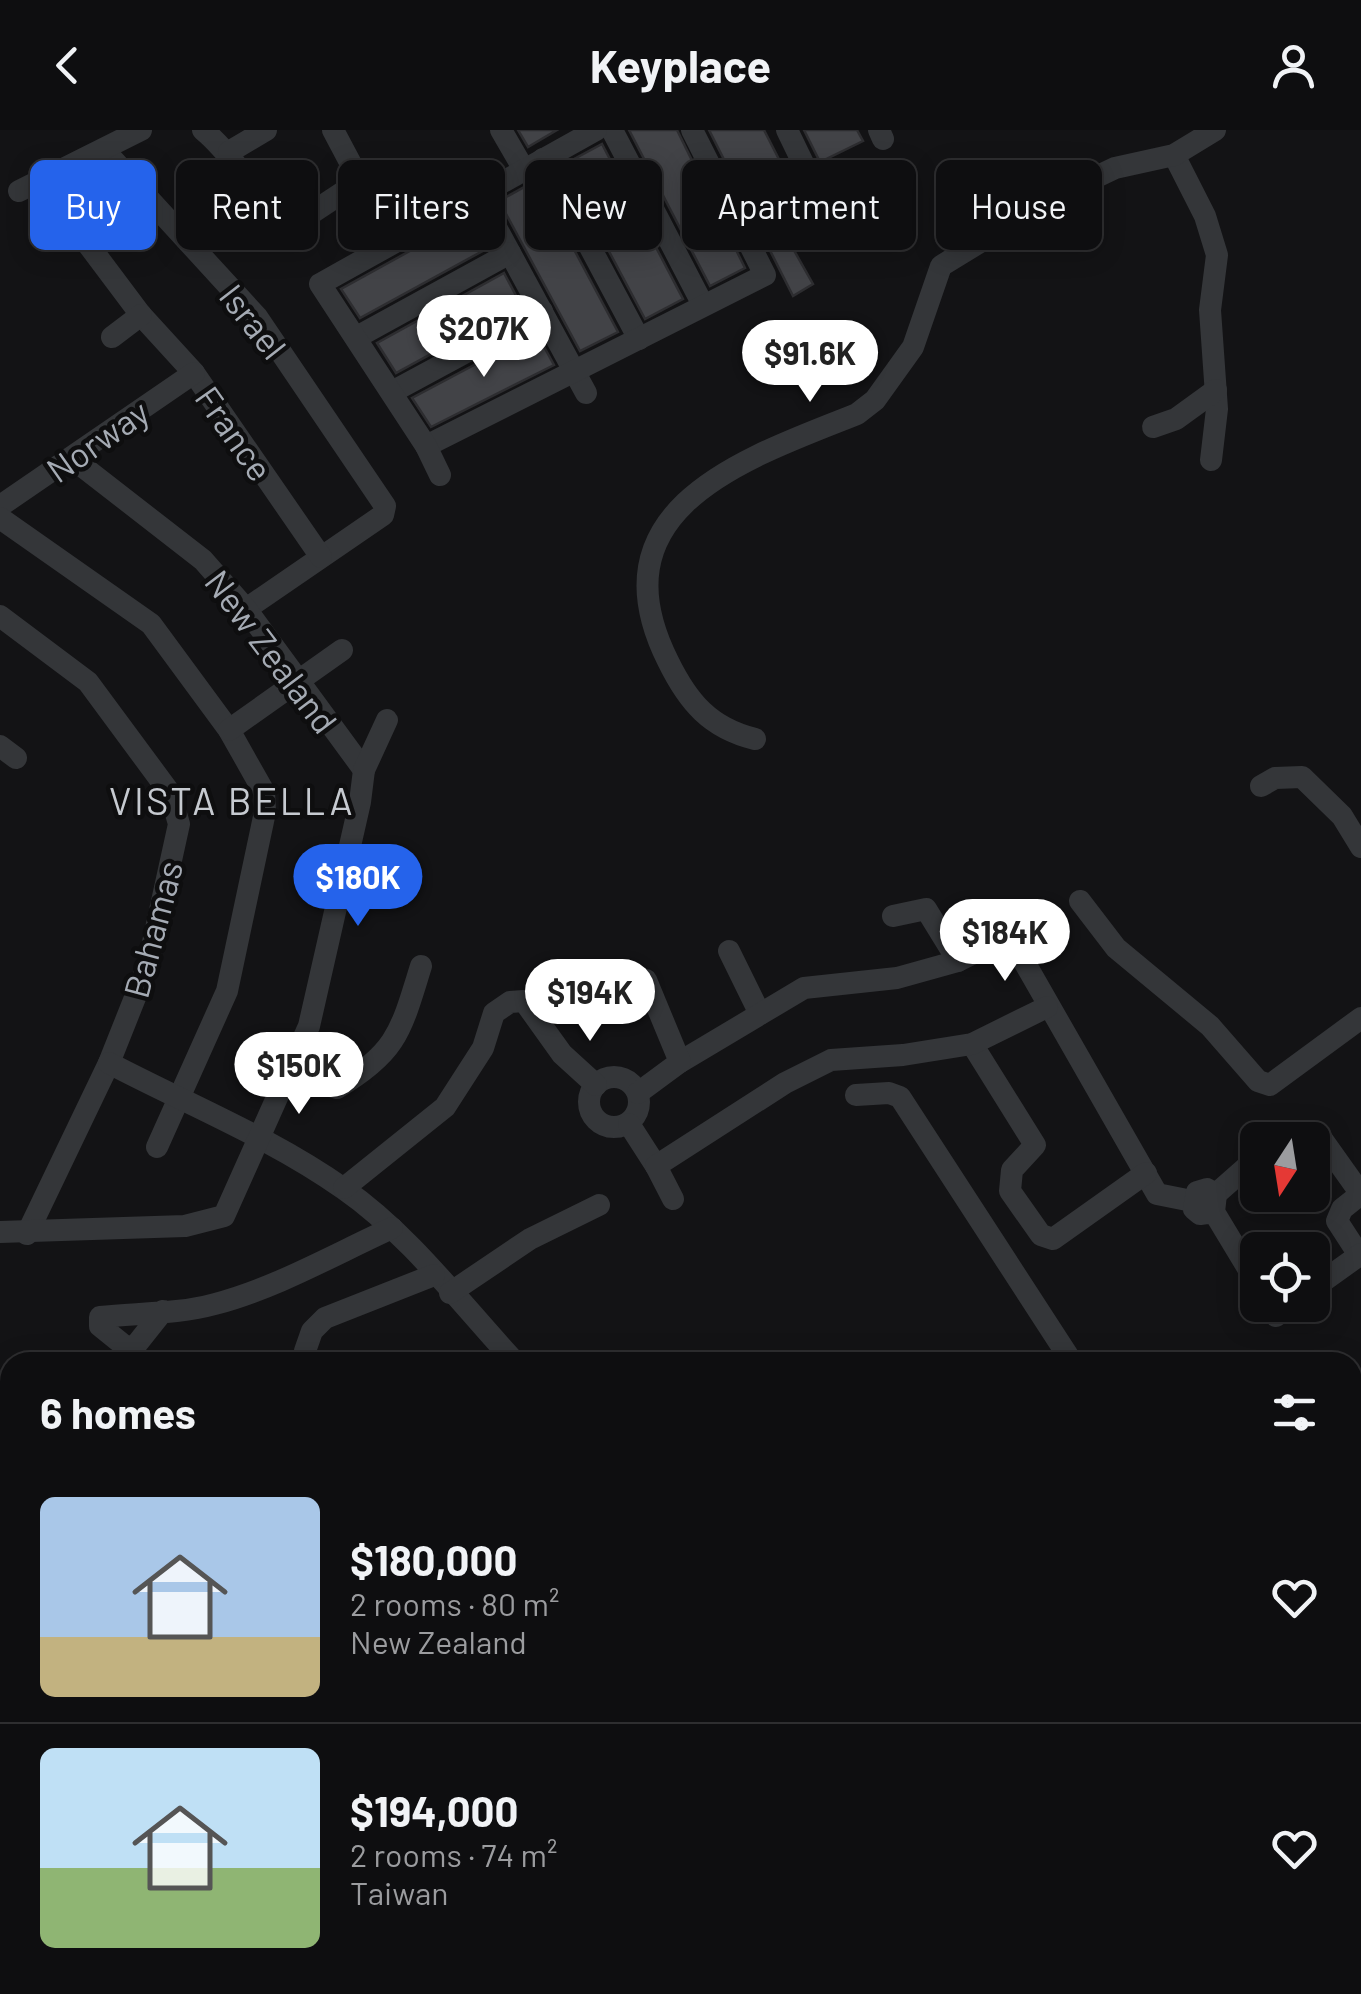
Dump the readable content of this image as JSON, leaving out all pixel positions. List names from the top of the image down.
{
  "streets": {
    "street": [
      "Israel",
      "France",
      "Norway",
      "New Zealand",
      "Bahamas"
    ]
  },
  "crossings": [
    ["Israel", "France"],
    ["France", "Norway"],
    ["Norway", "New Zealand"]
  ],
  "districts": ["VISTA BELLA"],
  "north": "bottom",
  "page": {
    "header": "Keyplace",
    "chip": [
      "Buy",
      "Rent",
      "Filters",
      "New",
      "Apartment",
      "House"
    ],
    "price": [
      "$207K",
      "$91.6K",
      "$180K",
      "$184K",
      "$194K",
      "$150K"
    ],
    "heading": "6 homes",
    "list": [
      {
        "name": "$180,000",
        "note": "2 rooms · 80 m² · New Zealand"
      },
      {
        "name": "$194,000",
        "note": "2 rooms · 74 m² · Taiwan"
      }
    ]
  }
}
